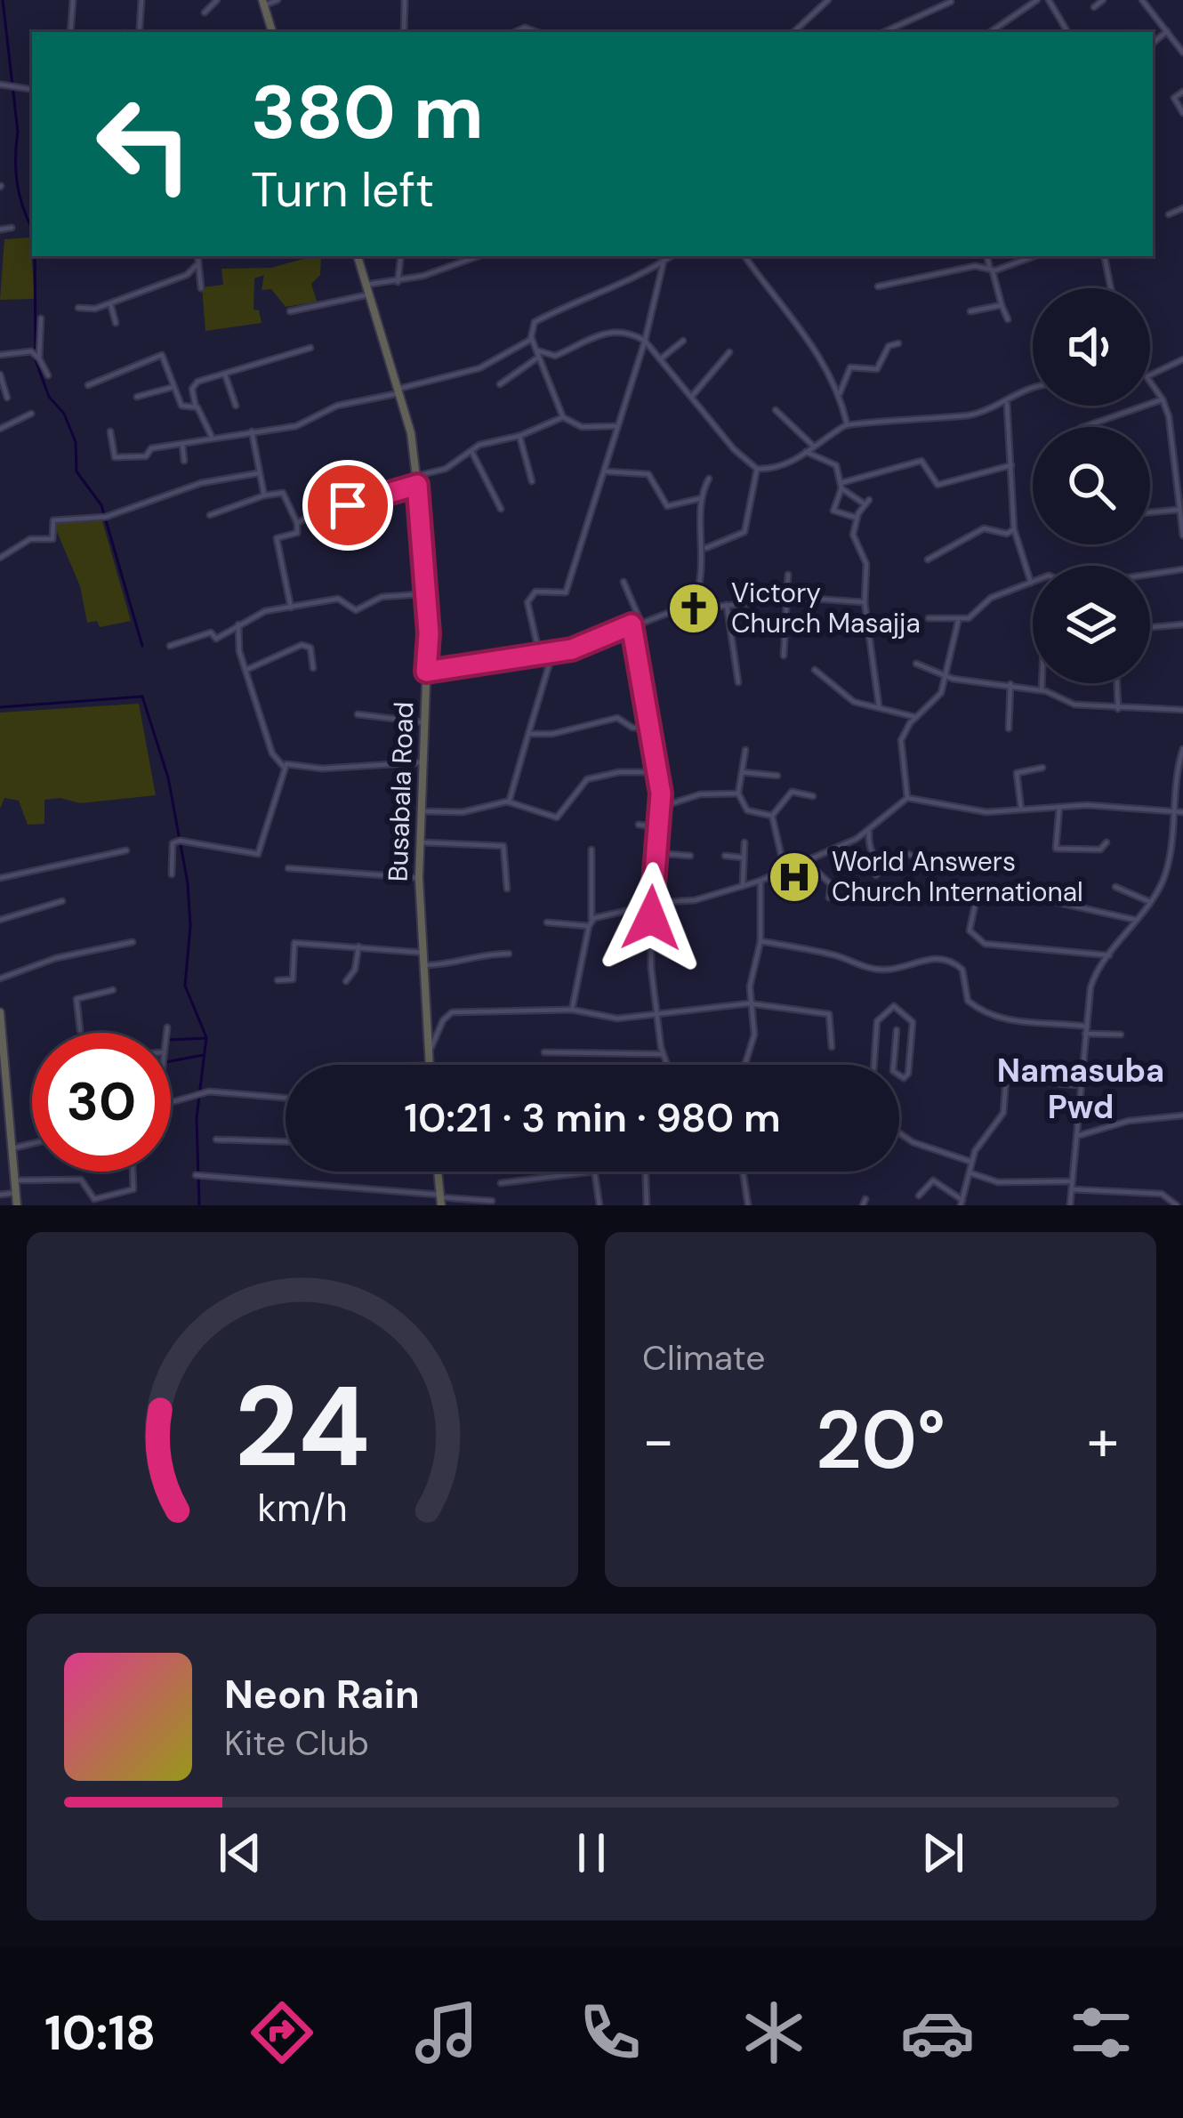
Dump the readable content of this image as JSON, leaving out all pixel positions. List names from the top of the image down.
{
  "streets": {
    "street": ["Busabala Road"]
  },
  "districts": ["Namasuba Pwd"],
  "places": {
    "church": ["Victory Church Masajja"],
    "hospital": ["World Answers Church International"]
  },
  "page": {
    "turn": ["380 m", "Turn left"],
    "limit": "30",
    "trip": "10:21 · 3 min · 980 m",
    "tile": "Climate",
    "heat": ["−", "20°", "+"],
    "song": ["Neon Rain", "Kite Club"],
    "tabs": "10:18",
    "gauge": ["24", "km/h"]
  }
}
